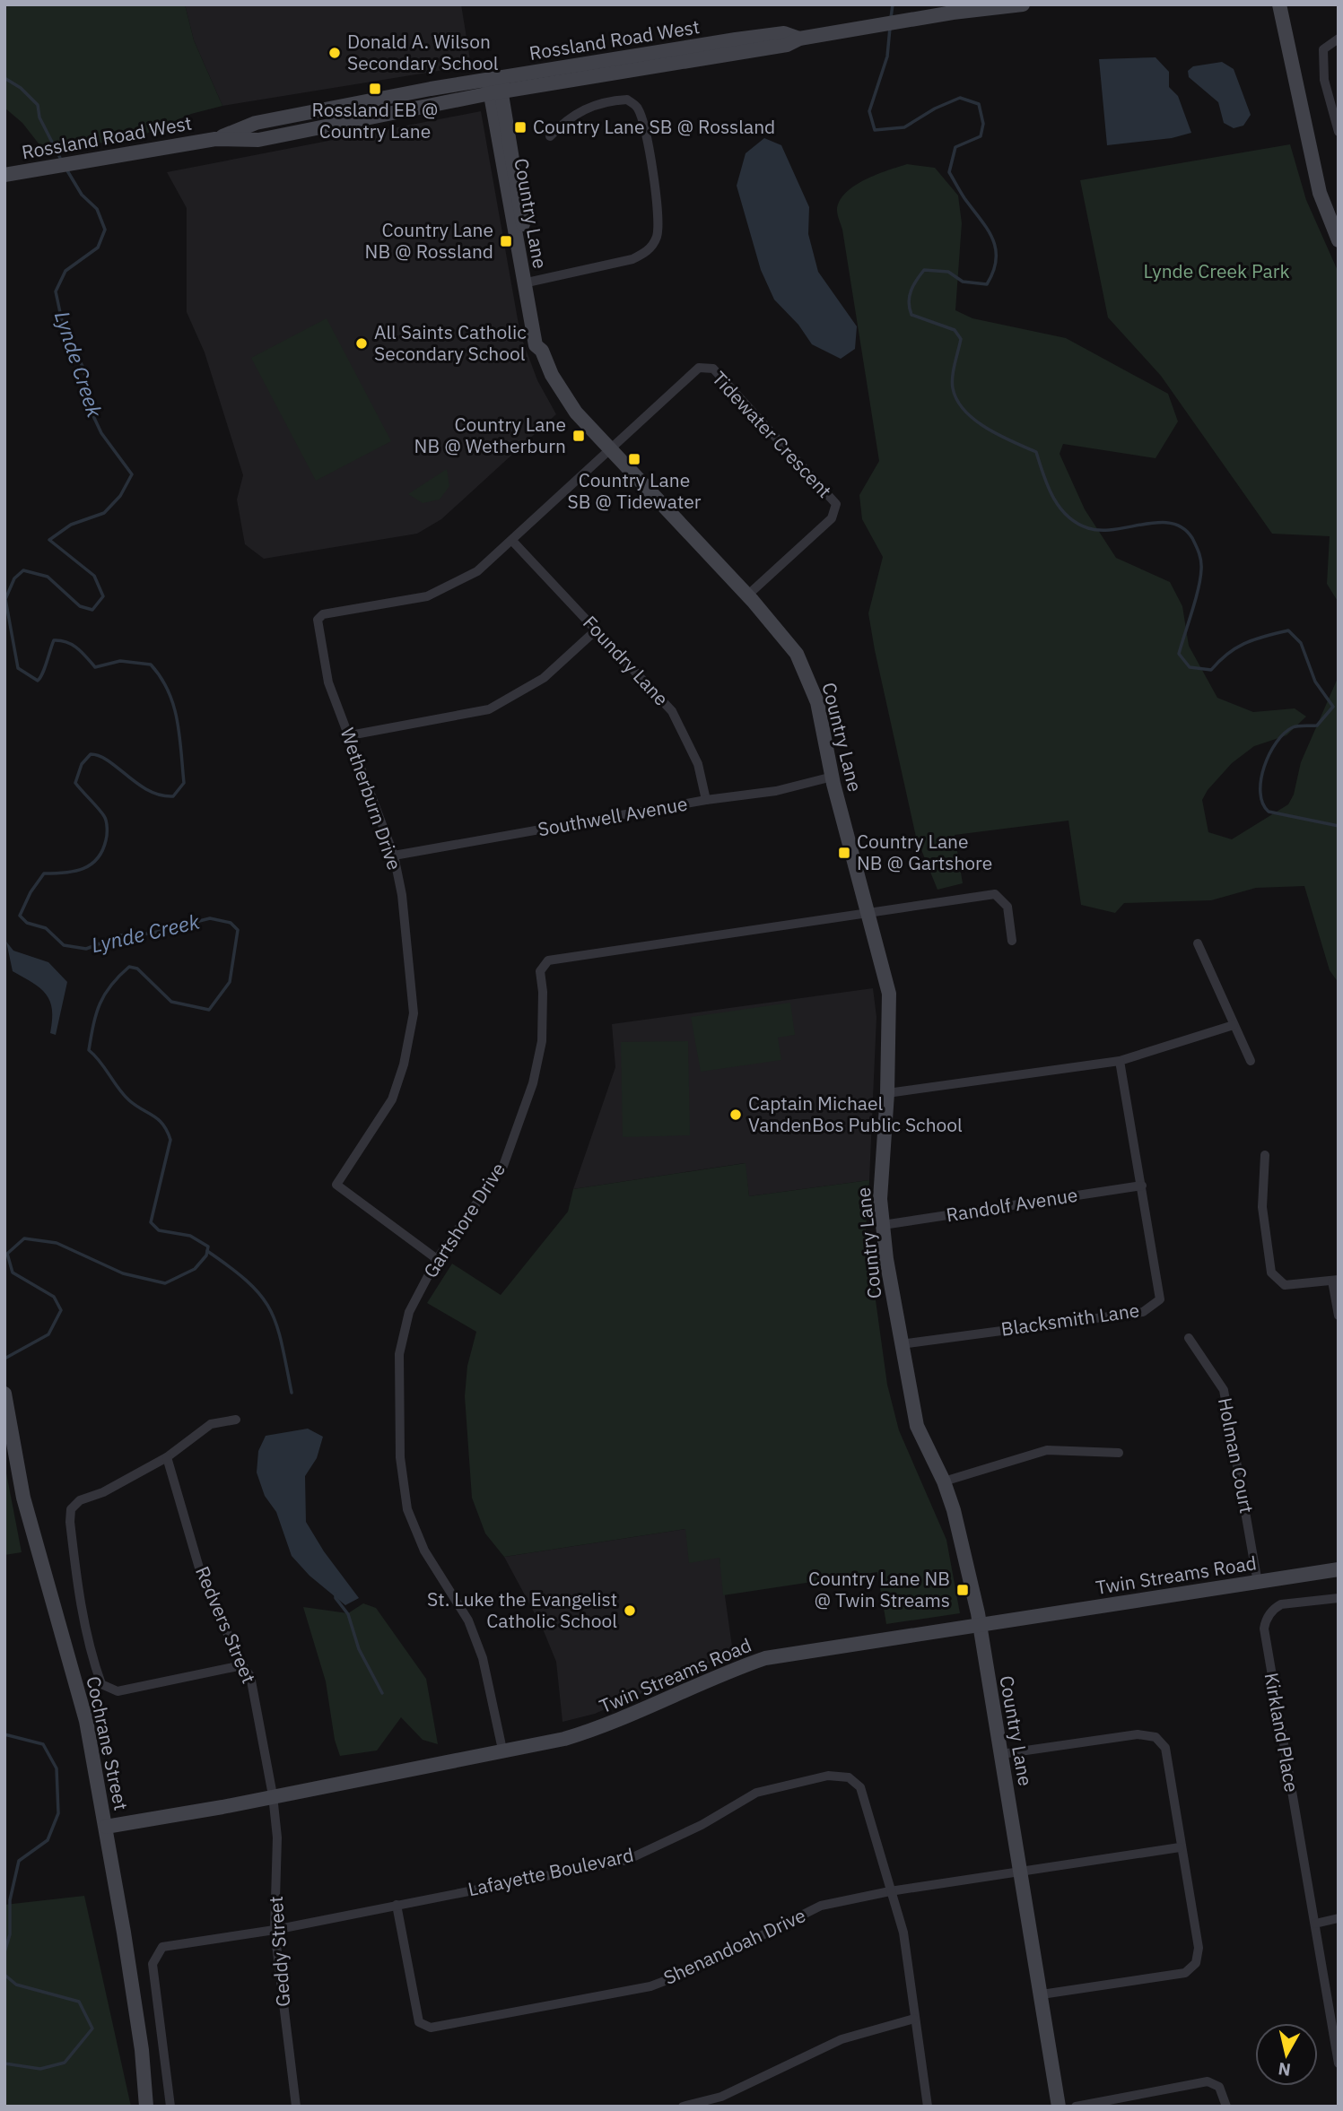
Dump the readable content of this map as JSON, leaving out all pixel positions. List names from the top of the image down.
{
  "streets": {
    "street": [
      "Rossland Road West",
      "Country Lane",
      "Tidewater Crescent",
      "Foundry Lane",
      "Wetherburn Drive",
      "Southwell Avenue",
      "Randolf Avenue",
      "Gartshore Drive",
      "Blacksmith Lane",
      "Holman Court",
      "Twin Streams Road",
      "Redvers Street",
      "Kirkland Place",
      "Cochrane Street",
      "Lafayette Boulevard",
      "Shenandoah Drive",
      "Geddy Street"
    ]
  },
  "crossings": [
    ["Rossland Road West", "Country Lane"],
    ["Country Lane", "Tidewater Crescent"],
    ["Country Lane", "Wetherburn Drive"],
    ["Country Lane", "Southwell Avenue"],
    ["Country Lane", "Randolf Avenue"],
    ["Country Lane", "Gartshore Drive"],
    ["Country Lane", "Blacksmith Lane"],
    ["Country Lane", "Twin Streams Road"],
    ["Country Lane", "Shenandoah Drive"],
    ["Tidewater Crescent", "Wetherburn Drive"],
    ["Foundry Lane", "Wetherburn Drive"],
    ["Foundry Lane", "Southwell Avenue"],
    ["Wetherburn Drive", "Southwell Avenue"],
    ["Wetherburn Drive", "Gartshore Drive"],
    ["Randolf Avenue", "Blacksmith Lane"],
    ["Gartshore Drive", "Twin Streams Road"],
    ["Holman Court", "Twin Streams Road"],
    ["Twin Streams Road", "Redvers Street"],
    ["Twin Streams Road", "Cochrane Street"],
    ["Twin Streams Road", "Geddy Street"],
    ["Redvers Street", "Geddy Street"],
    ["Lafayette Boulevard", "Shenandoah Drive"],
    ["Lafayette Boulevard", "Geddy Street"]
  ],
  "water": ["Lynde Creek"],
  "parks": ["Lynde Creek Park"],
  "places": {
    "other": [
      "Donald A. Wilson Secondary School",
      "All Saints Catholic Secondary School",
      "Captain Michael VandenBos Public School",
      "St. Luke the Evangelist Catholic School"
    ],
    "transit": [
      "Rossland EB @ Country Lane",
      "Country Lane SB @ Rossland",
      "Country Lane NB @ Rossland",
      "Country Lane NB @ Wetherburn",
      "Country Lane SB @ Tidewater",
      "Country Lane NB @ Gartshore",
      "Country Lane NB @ Twin Streams"
    ]
  },
  "north": "bottom"
}
